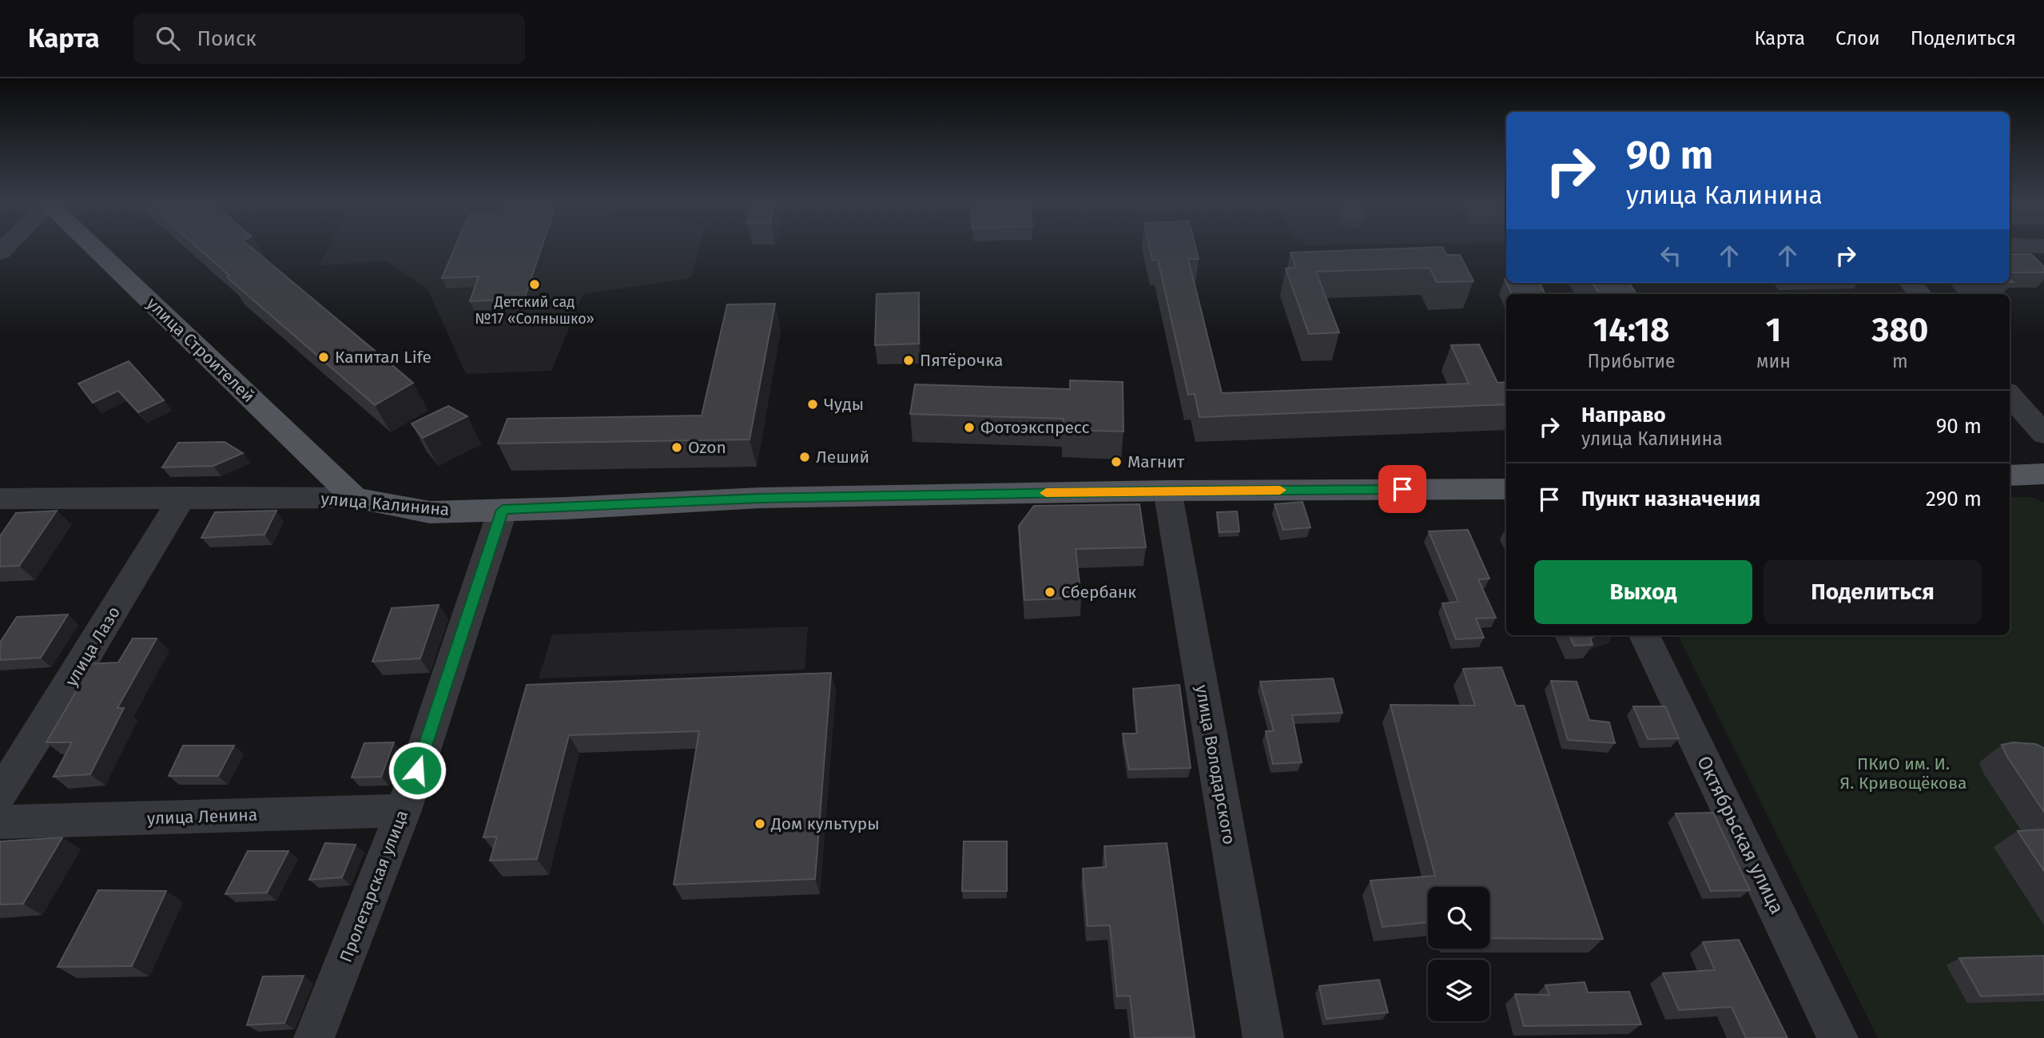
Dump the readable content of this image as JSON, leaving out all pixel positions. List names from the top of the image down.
{
  "streets": {
    "main road": ["улица Строителей", "улица Калинина"],
    "street": [
      "улица Лазо",
      "улица Володарского",
      "улица Ленина",
      "Октябрьская улица",
      "Пролетарская улица"
    ]
  },
  "crossings": [
    ["улица Строителей", "улица Калинина"],
    ["улица Калинина", "улица Лазо"],
    ["улица Калинина", "улица Володарского"],
    ["улица Калинина", "Пролетарская улица"],
    ["улица Ленина", "Пролетарская улица"]
  ],
  "parks": ["ПКиО им. И. Я. Кривощёкова"],
  "places": [
    "Детский сад №17 «Солнышко»",
    "Капитал Life",
    "Пятёрочка",
    "Чуды",
    "Фотоэкспресс",
    "Ozon",
    "Леший",
    "Магнит",
    "Сбербанк",
    "Дом культуры"
  ],
  "page": {
    "header": "Карта",
    "search": "Поиск",
    "nav": ["Карта", "Слои", "Поделиться"],
    "turn": ["90 m", "улица Калинина"],
    "eta": [
      "14:18",
      "Прибытие",
      "1",
      "мин",
      "380",
      "m"
    ],
    "list": [
      {
        "name": "Направо",
        "note": "улица Калинина",
        "value": "90 m"
      },
      {
        "name": "Пункт назначения",
        "value": "290 m"
      }
    ],
    "buttons": ["Выход", "Поделиться"]
  }
}
